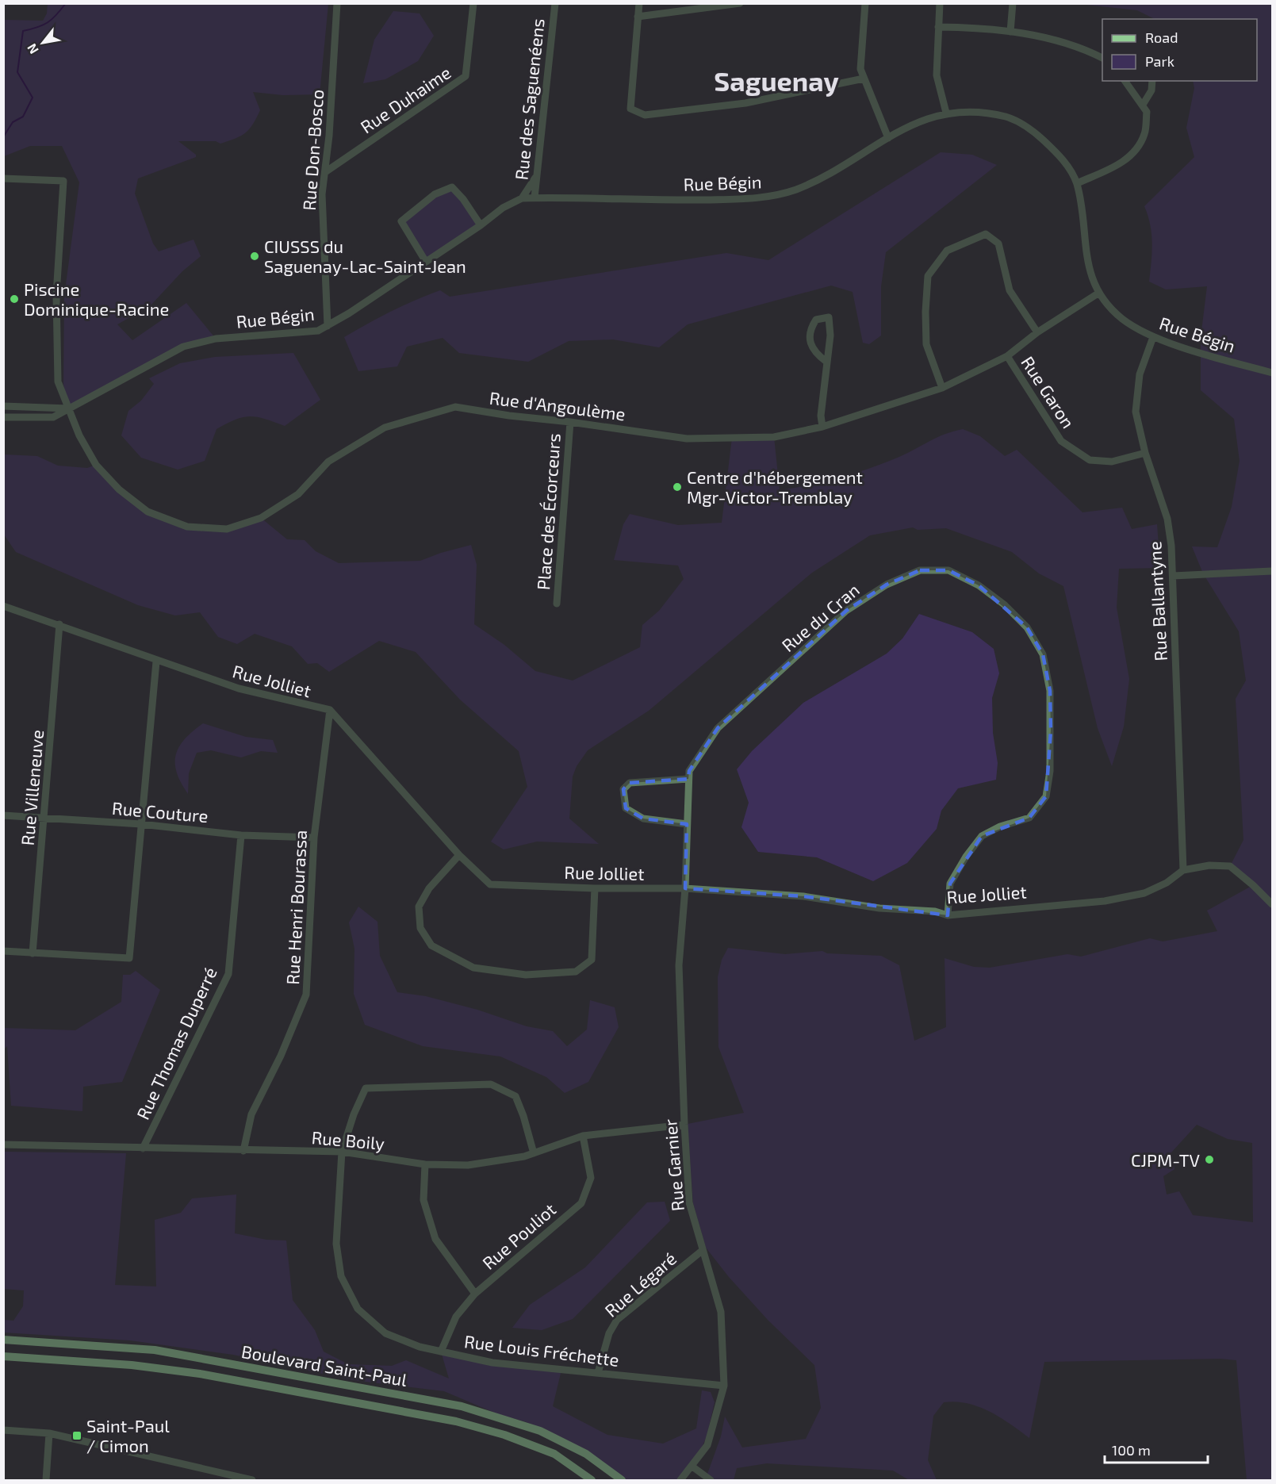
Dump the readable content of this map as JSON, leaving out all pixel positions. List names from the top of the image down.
{
  "streets": {
    "main road": ["Boulevard Saint-Paul"],
    "street": [
      "Rue Duhaime",
      "Rue des Saguenéens",
      "Rue Don-Bosco",
      "Rue Bégin",
      "Rue Garon",
      "Rue d'Angoulème",
      "Place des Écorceurs",
      "Rue Ballantyne",
      "Rue du Cran",
      "Rue Jolliet",
      "Rue Villeneuve",
      "Rue Couture",
      "Rue Henri Bourassa",
      "Rue Thomas Duperré",
      "Rue Boily",
      "Rue Garnier",
      "Rue Pouliot",
      "Rue Légaré",
      "Rue Louis Fréchette"
    ]
  },
  "crossings": [
    ["Rue Duhaime", "Rue Don-Bosco"],
    ["Rue des Saguenéens", "Rue Bégin"],
    ["Rue Don-Bosco", "Rue Bégin"],
    ["Rue Bégin", "Rue d'Angoulème"],
    ["Rue Bégin", "Rue Ballantyne"],
    ["Rue Garon", "Rue d'Angoulème"],
    ["Rue Garon", "Rue Ballantyne"],
    ["Rue d'Angoulème", "Place des Écorceurs"],
    ["Rue Ballantyne", "Rue Jolliet"],
    ["Rue du Cran", "Rue Jolliet"],
    ["Rue du Cran", "Rue Garnier"],
    ["Rue Jolliet", "Rue Villeneuve"],
    ["Rue Jolliet", "Rue Henri Bourassa"],
    ["Rue Jolliet", "Rue Garnier"],
    ["Rue Villeneuve", "Rue Couture"],
    ["Rue Couture", "Rue Henri Bourassa"],
    ["Rue Couture", "Rue Thomas Duperré"],
    ["Rue Henri Bourassa", "Rue Boily"],
    ["Rue Thomas Duperré", "Rue Boily"],
    ["Rue Boily", "Rue Garnier"],
    ["Rue Boily", "Rue Pouliot"],
    ["Rue Boily", "Rue Louis Fréchette"],
    ["Rue Garnier", "Rue Légaré"],
    ["Rue Garnier", "Rue Louis Fréchette"],
    ["Rue Pouliot", "Rue Louis Fréchette"],
    ["Rue Légaré", "Rue Louis Fréchette"]
  ],
  "districts": ["Saguenay"],
  "places": {
    "other": [
      "CIUSSS du Saguenay-Lac-Saint-Jean",
      "Piscine Dominique-Racine",
      "Centre d'hébergement Mgr-Victor-Tremblay",
      "CJPM-TV"
    ],
    "transit": ["Saint-Paul / Cimon"]
  },
  "legend": ["Road", "Park"],
  "scale_bar": "100 m",
  "north": "bottom left"
}
